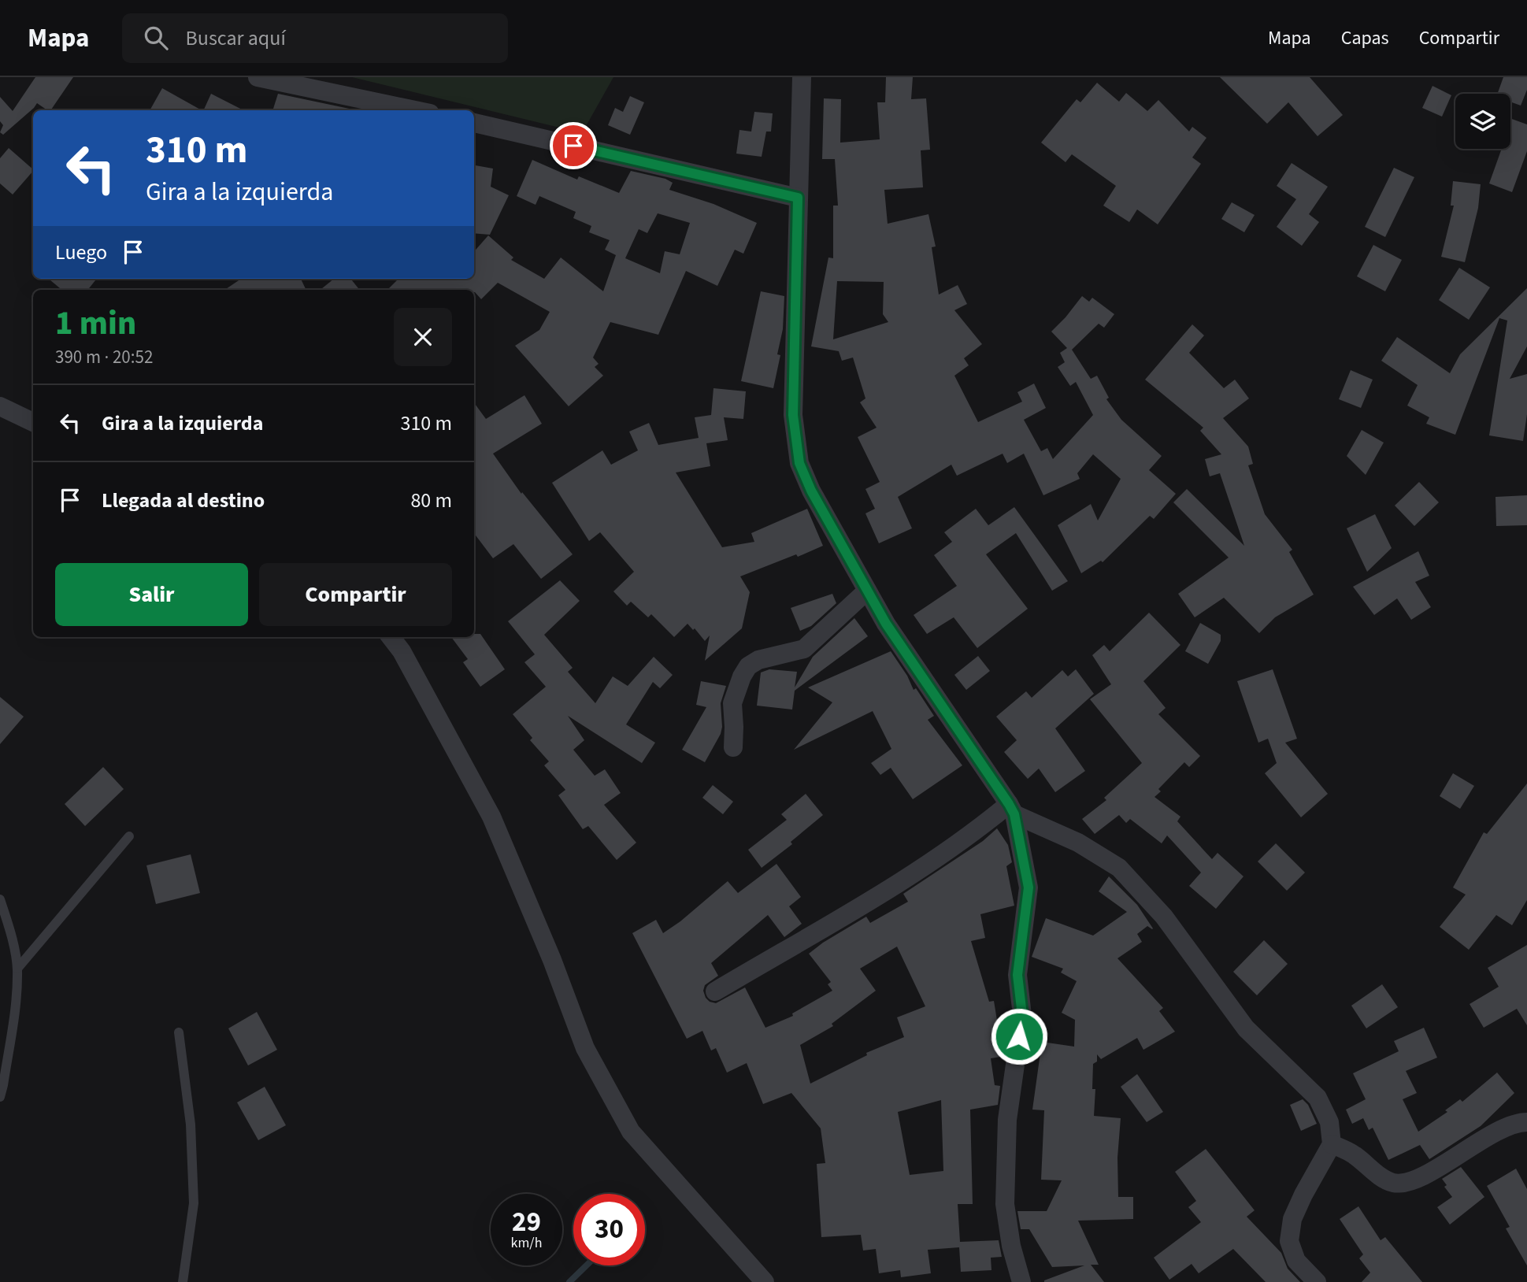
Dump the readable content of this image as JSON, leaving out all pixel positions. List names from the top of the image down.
{
  "page": {
    "header": "Mapa",
    "search": "Buscar aquí",
    "nav": ["Mapa", "Capas", "Compartir"],
    "turn": ["310 m", "Gira a la izquierda"],
    "then": "Luego",
    "heading": ["1 min", "390 m · 20:52"],
    "list": [
      {
        "name": "Gira a la izquierda",
        "value": "310 m"
      },
      {
        "name": "Llegada al destino",
        "value": "80 m"
      }
    ],
    "buttons": ["Salir", "Compartir"],
    "speed": "29 km/h",
    "limit": "30"
  }
}
